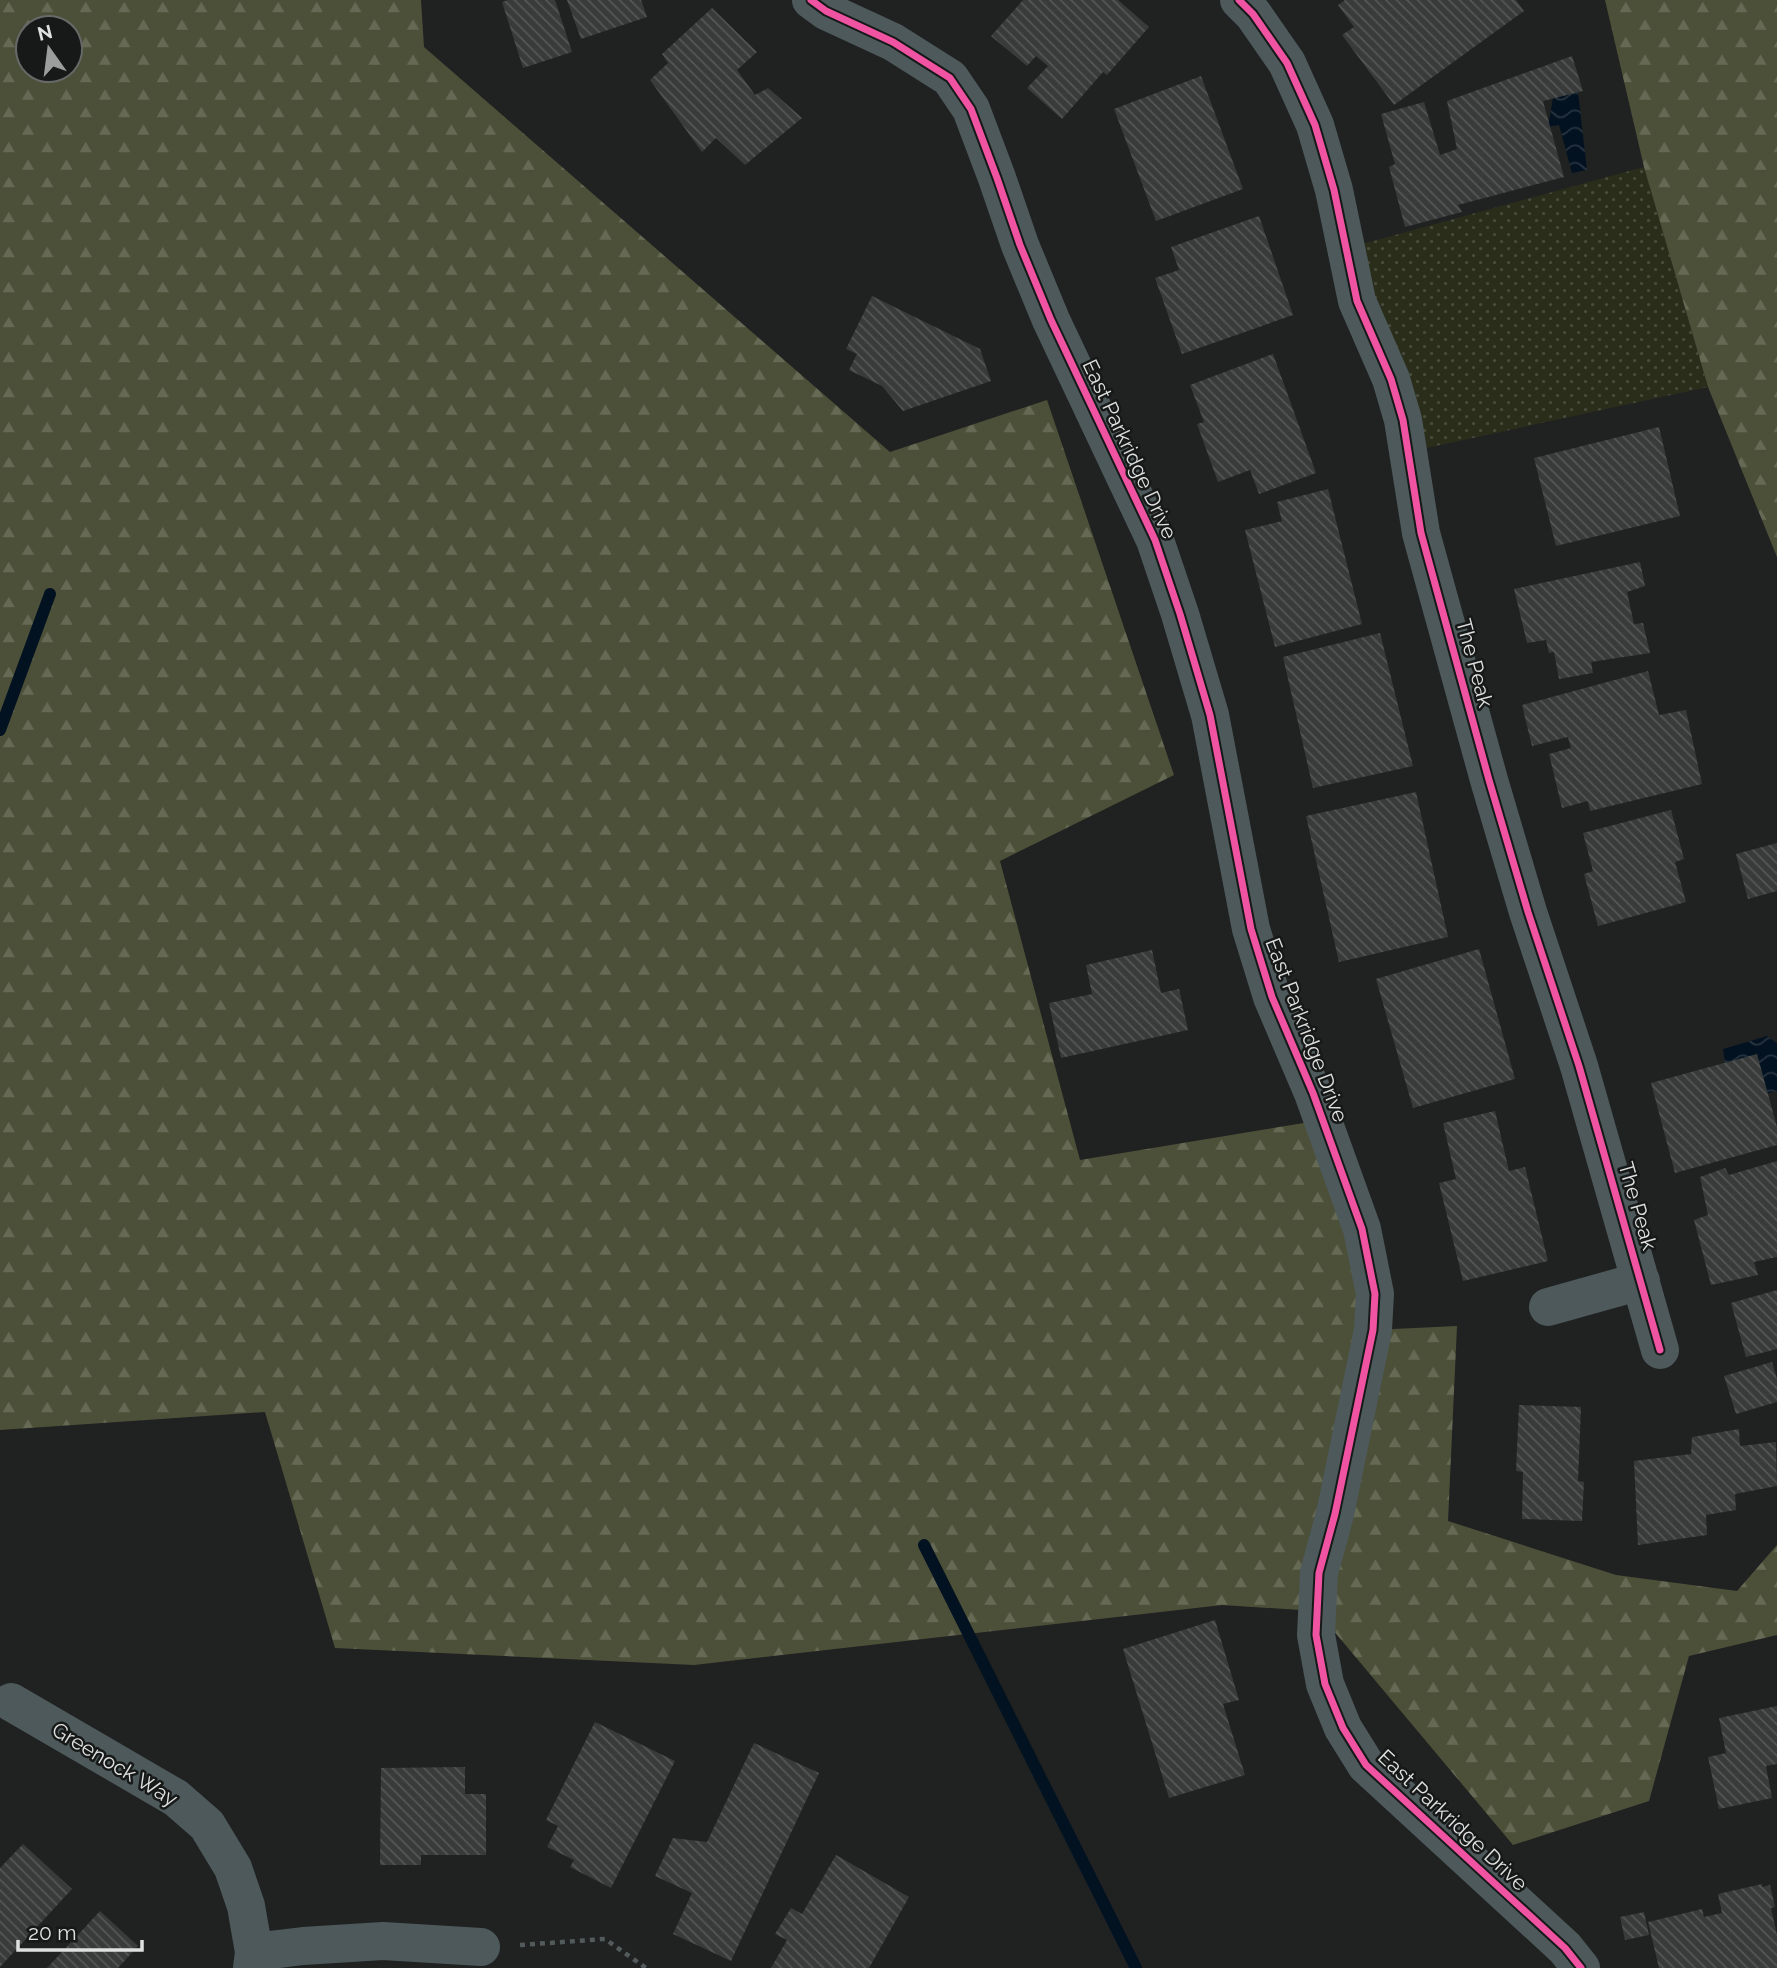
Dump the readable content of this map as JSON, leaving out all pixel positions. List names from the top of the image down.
{
  "streets": {
    "street": ["East Parkridge Drive", "The Peak", "Greenock Way"]
  },
  "scale_bar": "20 m",
  "north": "top"
}
